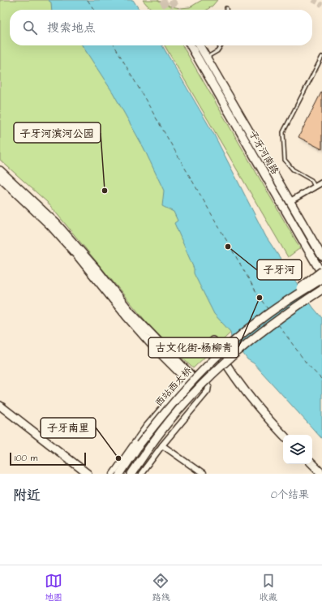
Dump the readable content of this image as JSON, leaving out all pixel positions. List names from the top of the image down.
{
  "streets": {
    "main road": ["子牙河南路", "西站西大桥"]
  },
  "places": [
    "子牙河滨河公园",
    "子牙河",
    "古文化街-杨柳青",
    "子牙南里"
  ],
  "scale_bar": "100 m",
  "page": {
    "search": "搜索地点",
    "scale": "100 m",
    "heading": ["附近", "0个结果"],
    "nav": ["地图", "路线", "收藏"]
  }
}
